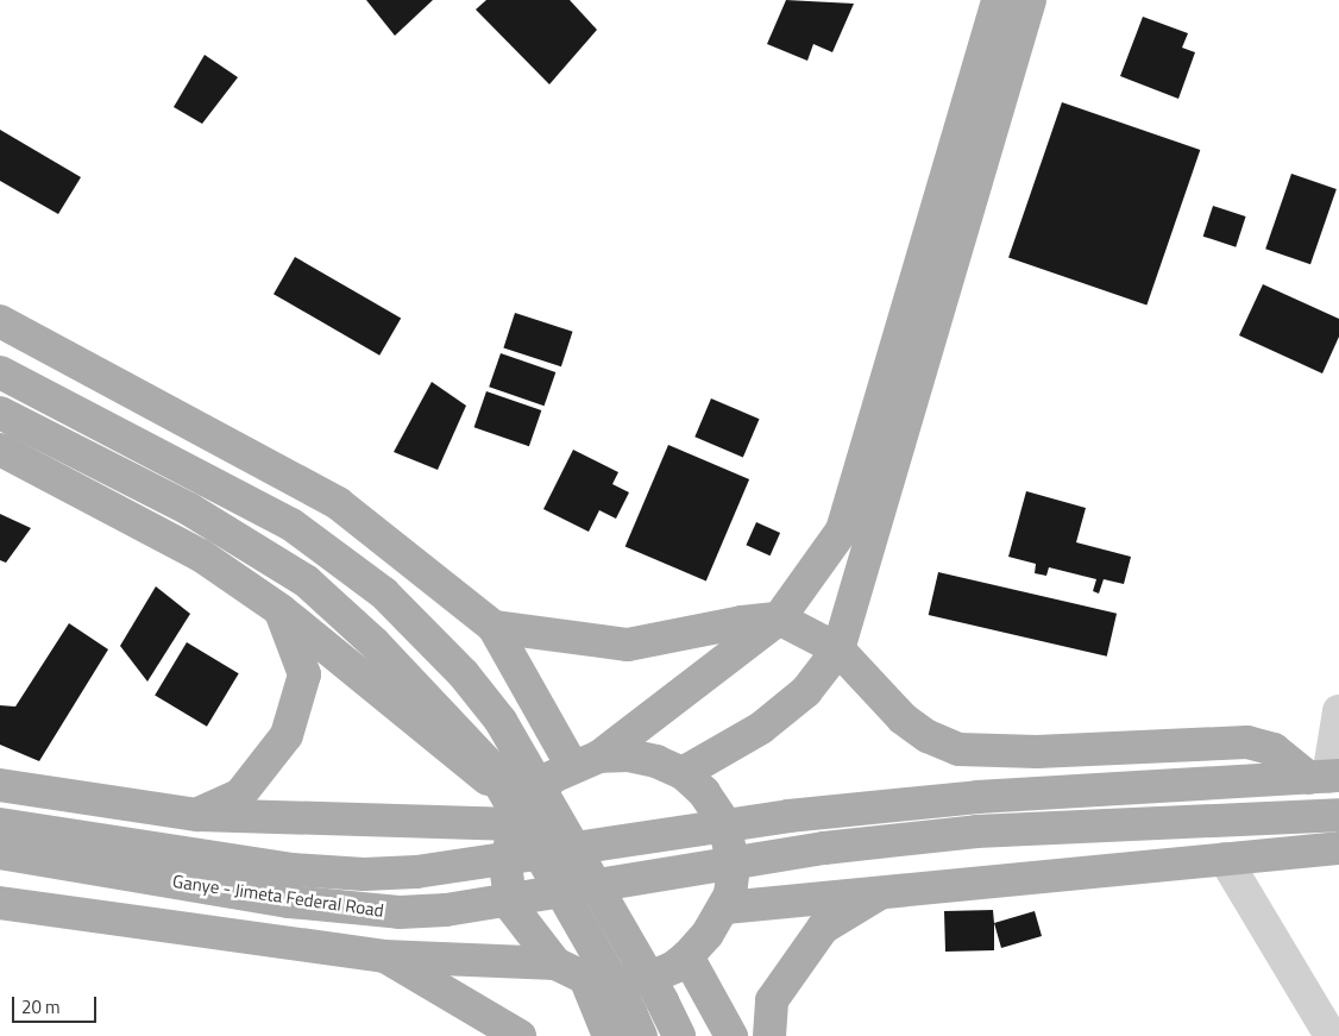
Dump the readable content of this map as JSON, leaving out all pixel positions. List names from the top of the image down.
{
  "streets": {
    "main road": ["Ganye - Jimeta Federal Road"]
  },
  "scale_bar": "20 m"
}
